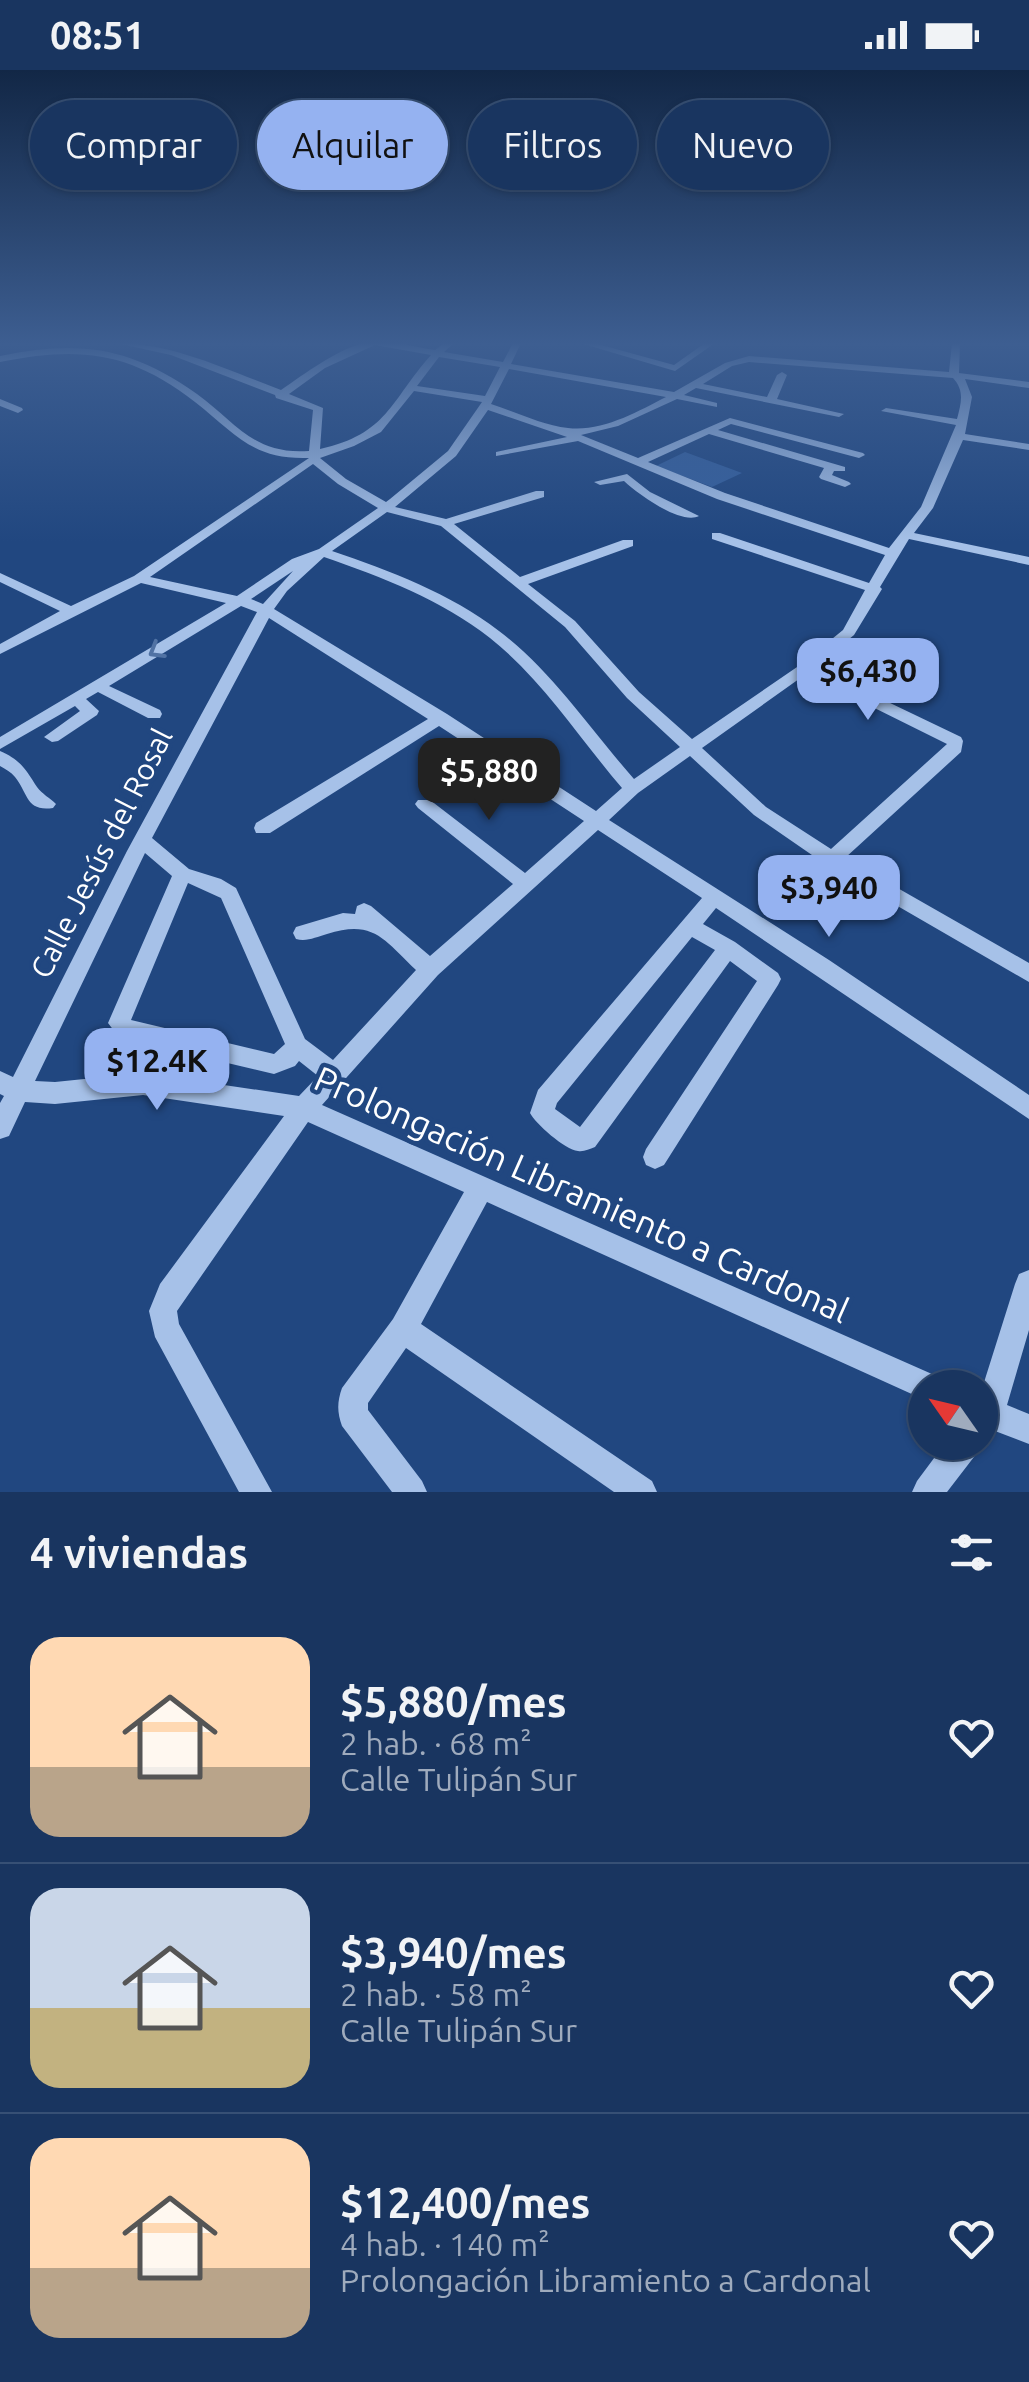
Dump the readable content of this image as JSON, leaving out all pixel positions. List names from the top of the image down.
{
  "streets": {
    "street": ["Calle Jesús del Rosal", "Prolongación Libramiento a Cardonal"]
  },
  "crossings": [
    ["Calle Jesús del Rosal", "Prolongación Libramiento a Cardonal"]
  ],
  "north": "top left",
  "page": {
    "status": "08:51",
    "chip": [
      "Comprar",
      "Alquilar",
      "Filtros",
      "Nuevo"
    ],
    "price": [
      "$6,430",
      "$5,880",
      "$3,940",
      "$12.4K"
    ],
    "heading": "4 viviendas",
    "list": [
      {
        "name": "$5,880/mes",
        "note": "2 hab. · 68 m² · Calle Tulipán Sur"
      },
      {
        "name": "$3,940/mes",
        "note": "2 hab. · 58 m² · Calle Tulipán Sur"
      },
      {
        "name": "$12,400/mes",
        "note": "4 hab. · 140 m² · Prolongación Libramiento a Cardonal"
      }
    ]
  }
}
